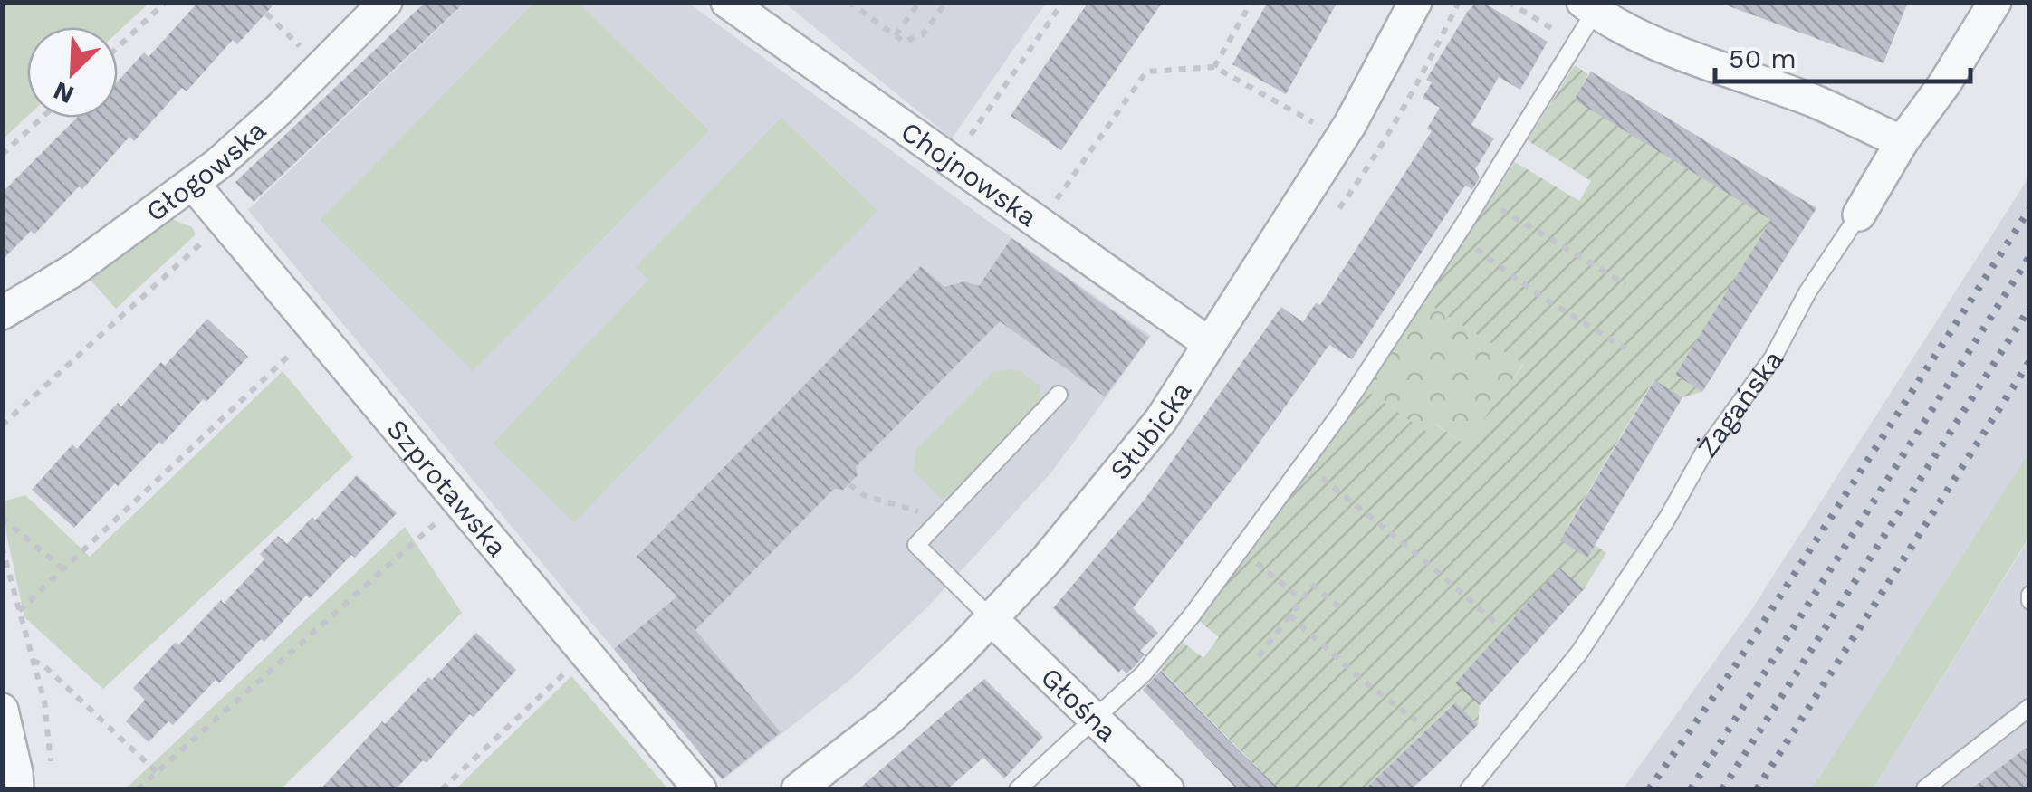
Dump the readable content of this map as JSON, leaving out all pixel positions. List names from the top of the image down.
{
  "streets": {
    "street": [
      "Głogowska",
      "Chojnowska",
      "Żagańska",
      "Słubicka",
      "Szprotawska",
      "Głośna"
    ]
  },
  "crossings": [
    ["Głogowska", "Szprotawska"],
    ["Chojnowska", "Słubicka"],
    ["Słubicka", "Głośna"]
  ],
  "scale_bar": "50 m",
  "north": "bottom left"
}
